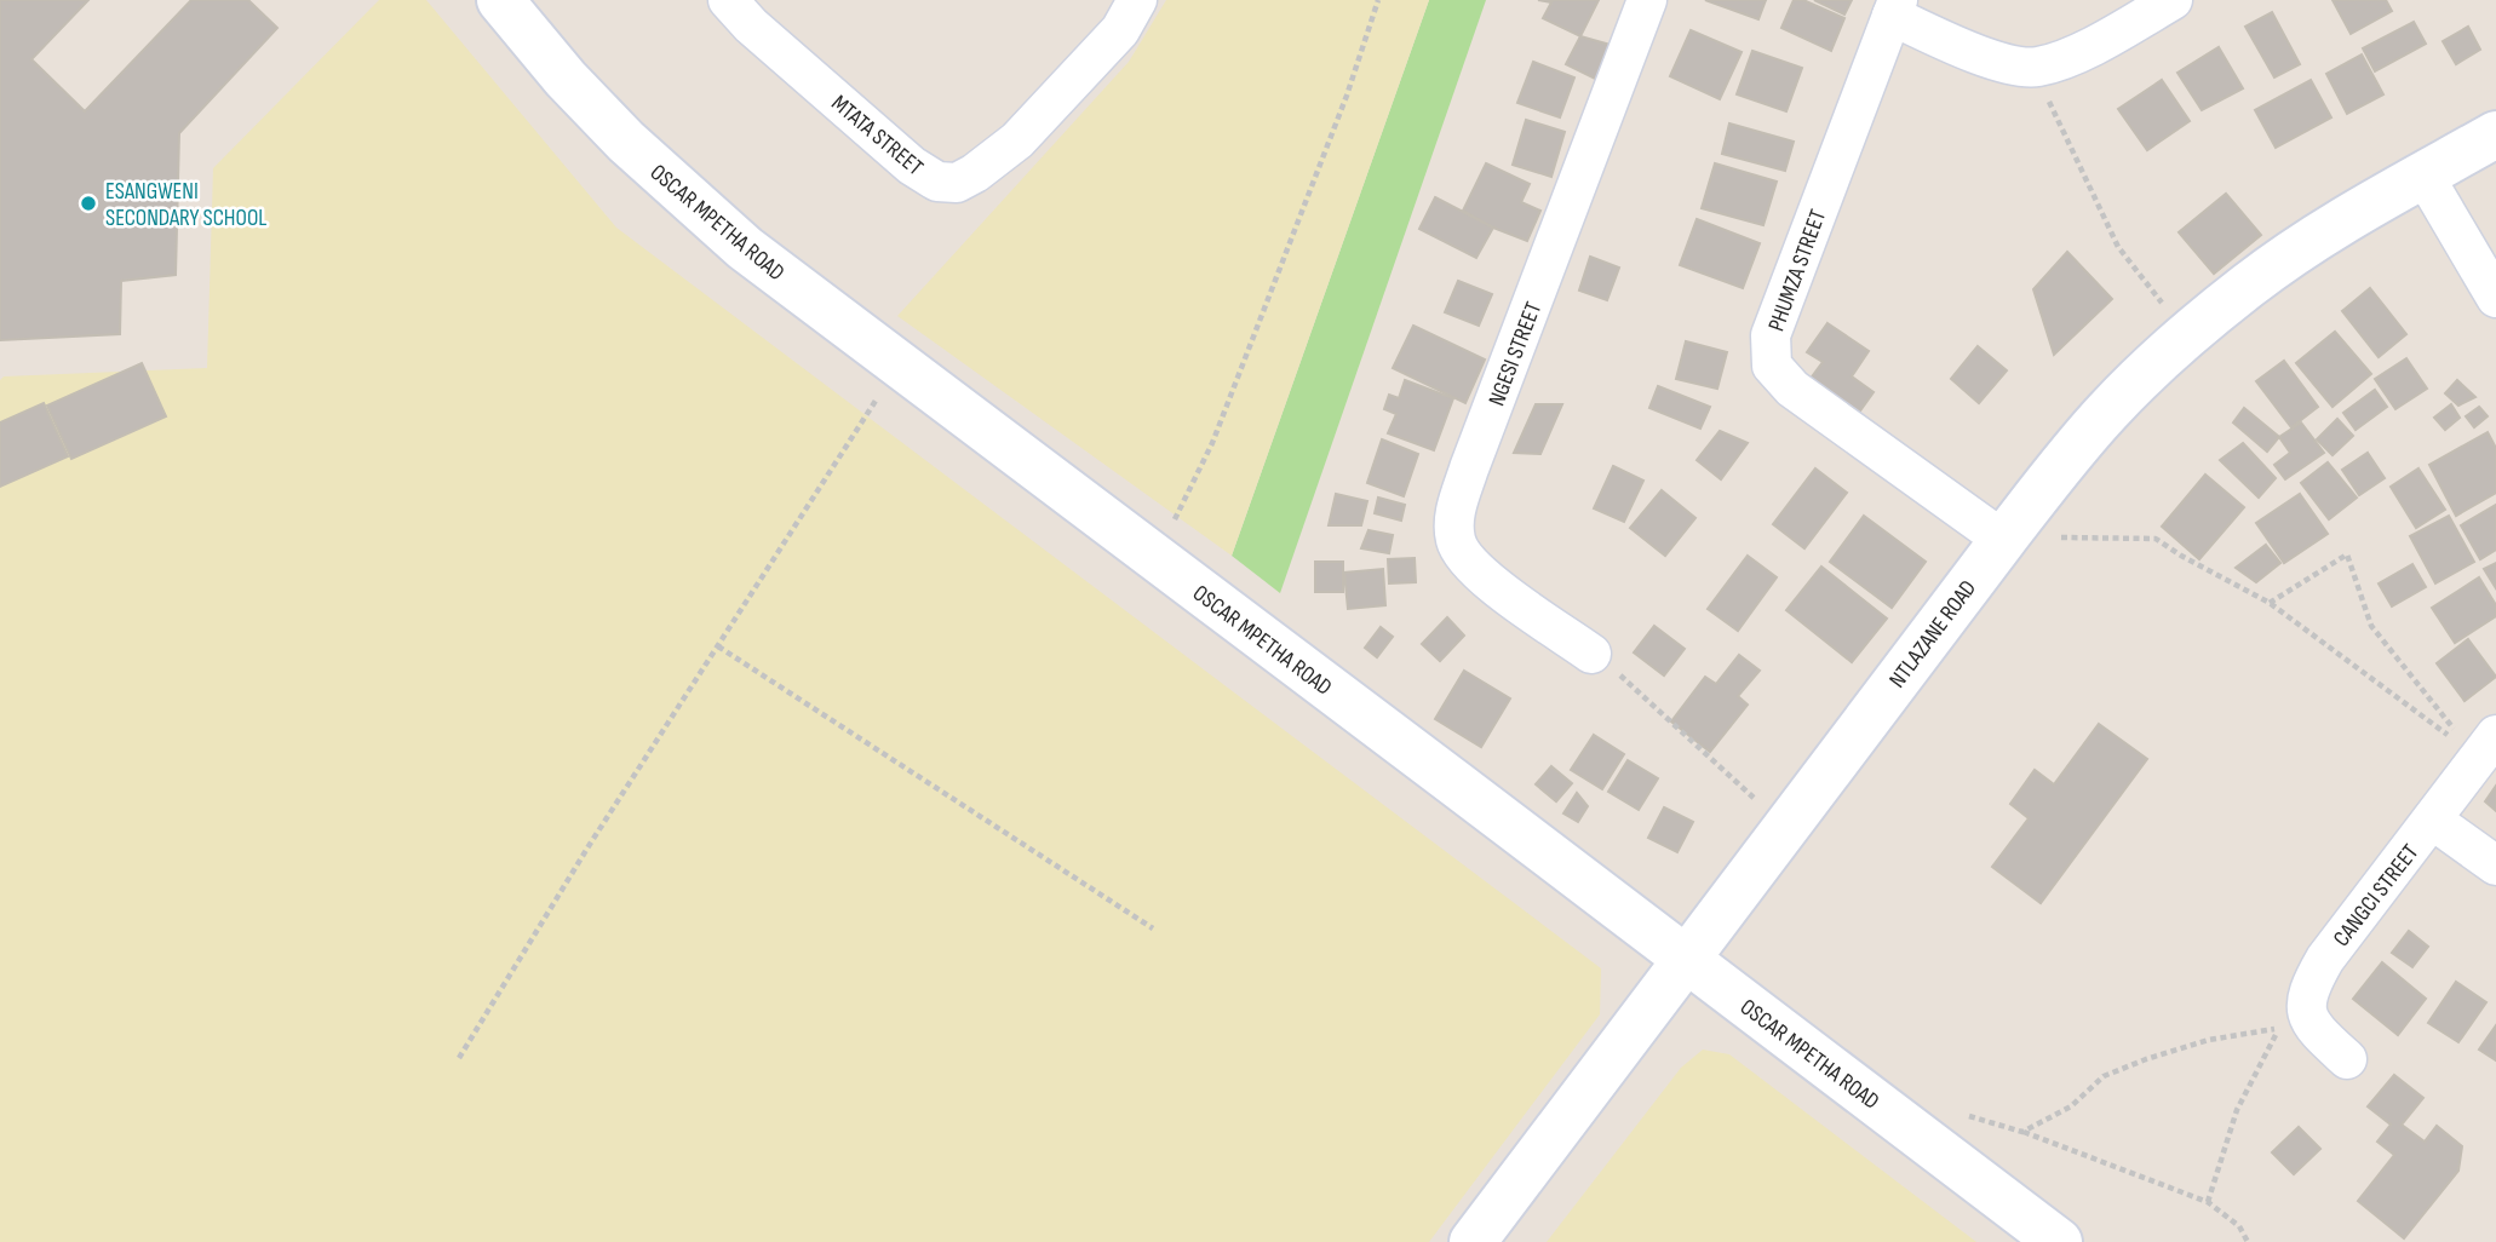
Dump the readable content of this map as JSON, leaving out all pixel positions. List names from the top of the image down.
{
  "streets": {
    "street": [
      "MTATA STREET",
      "OSCAR MPETHA ROAD",
      "PHUMZA STREET",
      "NGESI STREET",
      "NTLAZANE ROAD",
      "CANGCI STREET"
    ]
  },
  "crossings": [
    ["OSCAR MPETHA ROAD", "NTLAZANE ROAD"],
    ["PHUMZA STREET", "NTLAZANE ROAD"]
  ],
  "places": ["ESANGWENI SECONDARY SCHOOL"]
}
